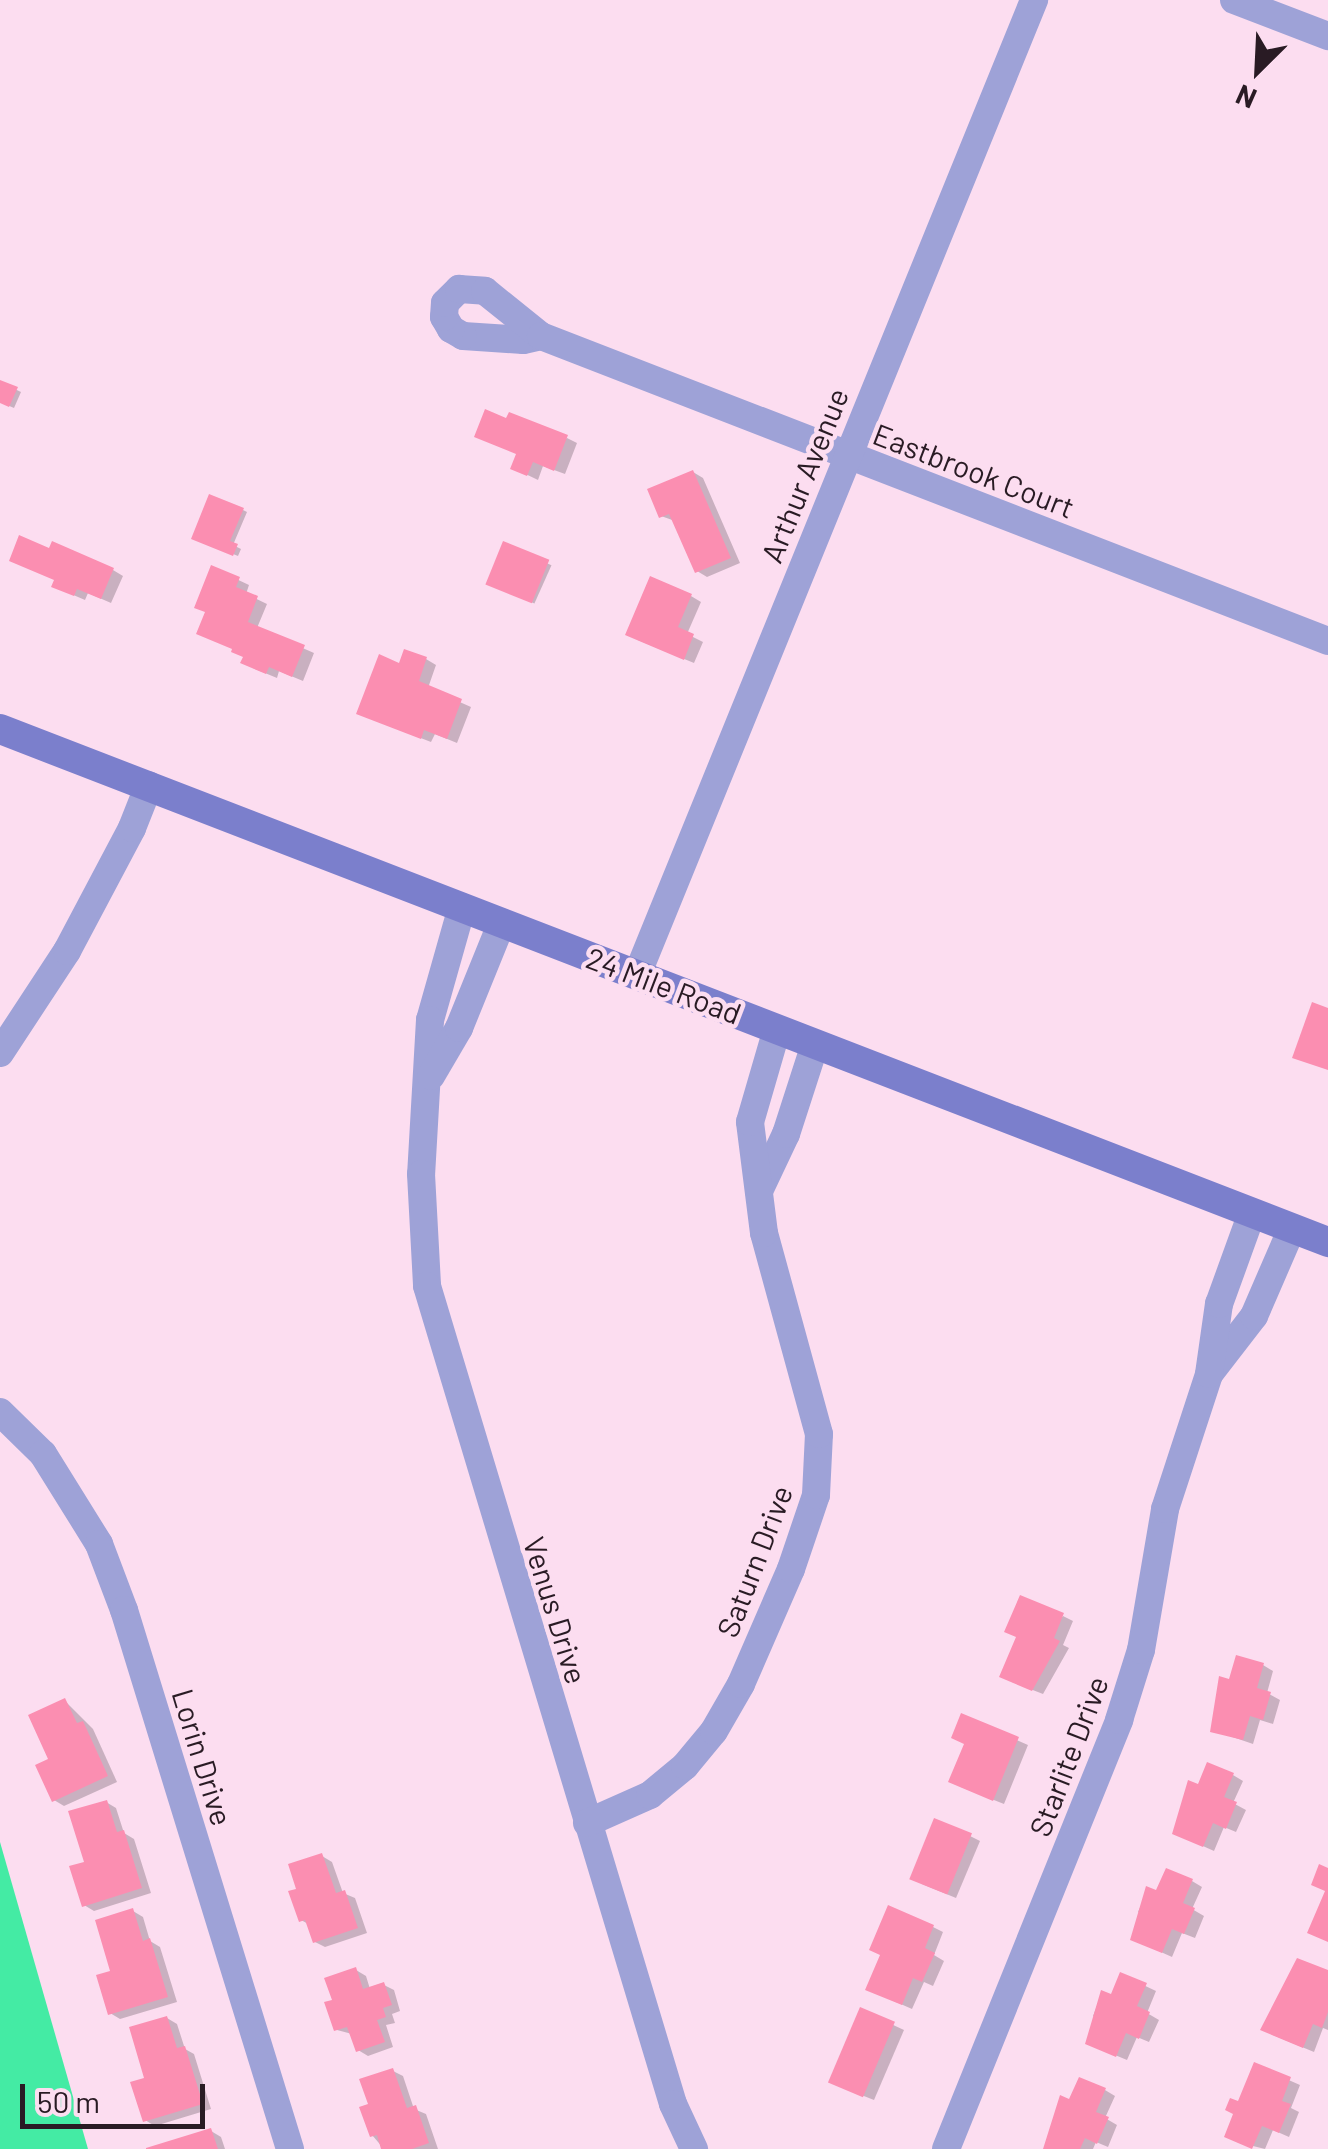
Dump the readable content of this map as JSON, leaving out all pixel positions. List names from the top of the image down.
{
  "streets": {
    "street": [
      "Eastbrook Court",
      "Arthur Avenue",
      "24 Mile Road",
      "Saturn Drive",
      "Venus Drive",
      "Starlite Drive",
      "Lorin Drive"
    ]
  },
  "crossings": [
    ["Eastbrook Court", "Arthur Avenue"],
    ["Arthur Avenue", "24 Mile Road"],
    ["24 Mile Road", "Saturn Drive"],
    ["24 Mile Road", "Venus Drive"],
    ["24 Mile Road", "Starlite Drive"],
    ["Saturn Drive", "Venus Drive"]
  ],
  "scale_bar": "50 m",
  "north": "bottom left"
}
